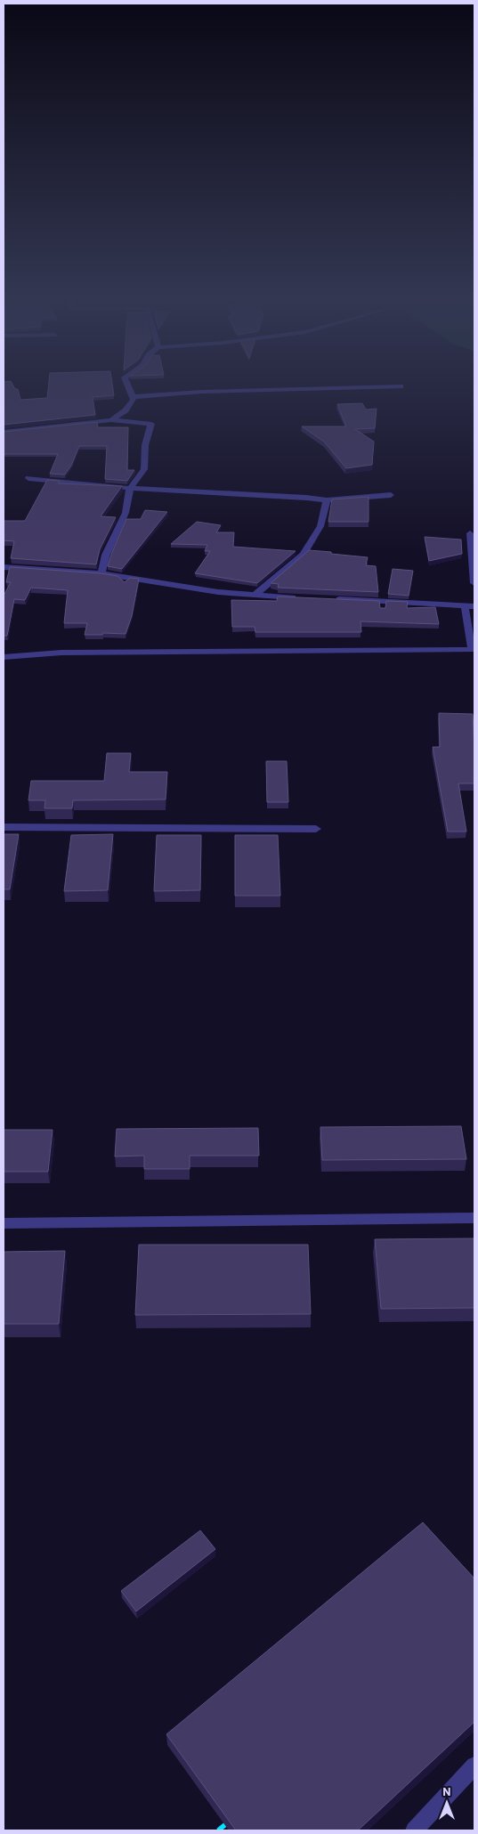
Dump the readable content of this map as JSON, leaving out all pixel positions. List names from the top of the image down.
{
  "north": "top"
}
